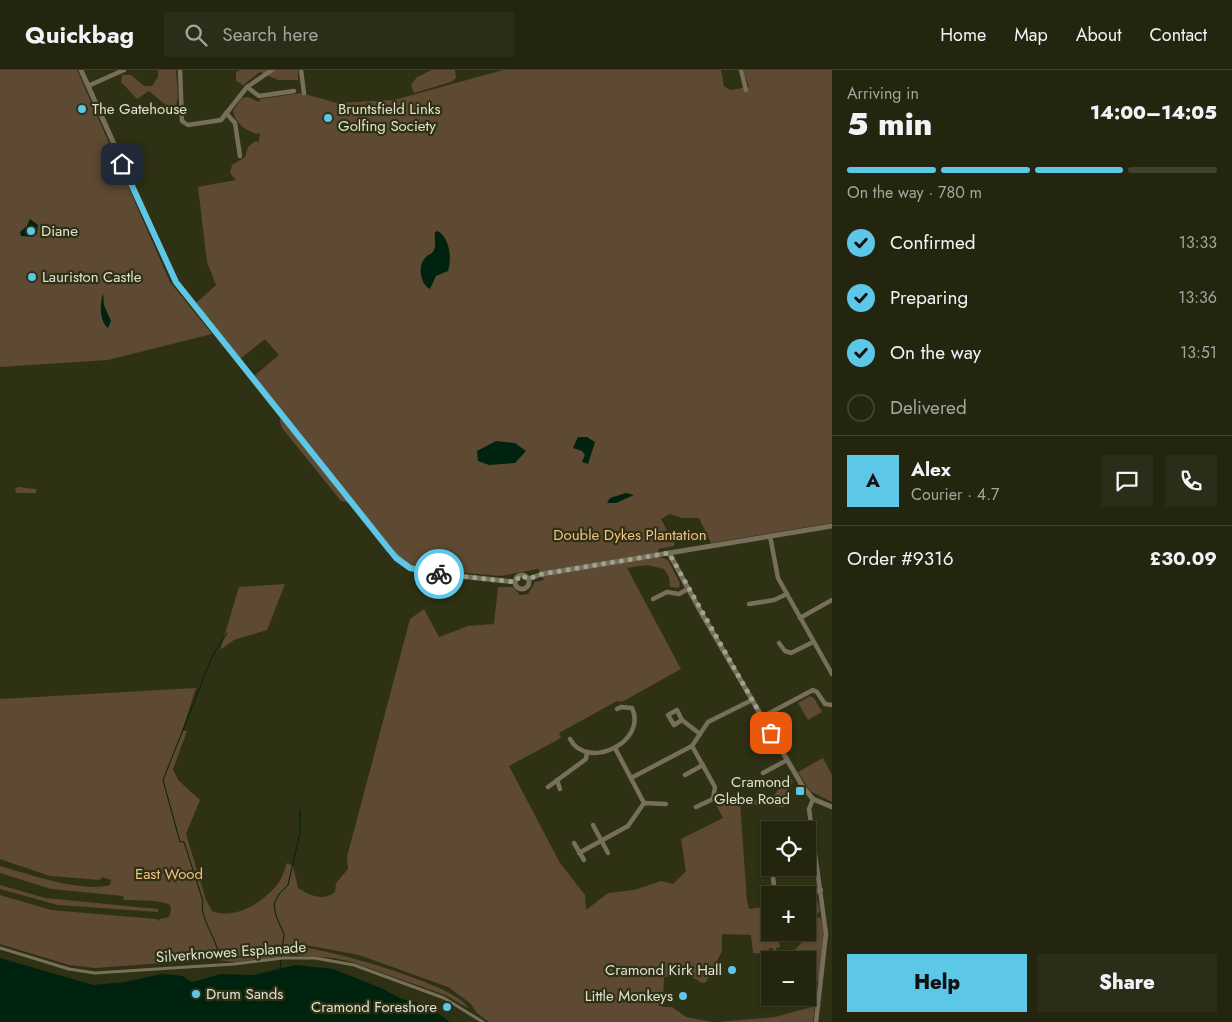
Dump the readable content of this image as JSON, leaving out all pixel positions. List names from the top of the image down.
{
  "streets": {
    "street": ["Silverknowes Esplanade"]
  },
  "parks": ["Double Dykes Plantation", "East Wood"],
  "places": {
    "other": [
      "The Gatehouse",
      "Bruntsfield Links Golfing Society",
      "Diane",
      "Lauriston Castle",
      "Cramond Kirk Hall",
      "Drum Sands",
      "Little Monkeys",
      "Cramond Foreshore"
    ],
    "transit": ["Cramond Glebe Road"]
  },
  "page": {
    "header": "Quickbag",
    "search": "Search here",
    "nav": [
      "Home",
      "Map",
      "About",
      "Contact"
    ],
    "heading": ["5 min", "Arriving in", "14:00–14:05"],
    "panel": [
      "Alex",
      "Courier · 4.7",
      "Order #9316",
      "£30.09"
    ],
    "bar": "On the way · 780 m",
    "list": [
      ["Confirmed", "13:33"],
      ["Preparing", "13:36"],
      ["On the way", "13:51"],
      "Delivered"
    ],
    "round": "A",
    "map_buttons": ["+", "−"],
    "buttons": ["Help", "Share"]
  }
}
